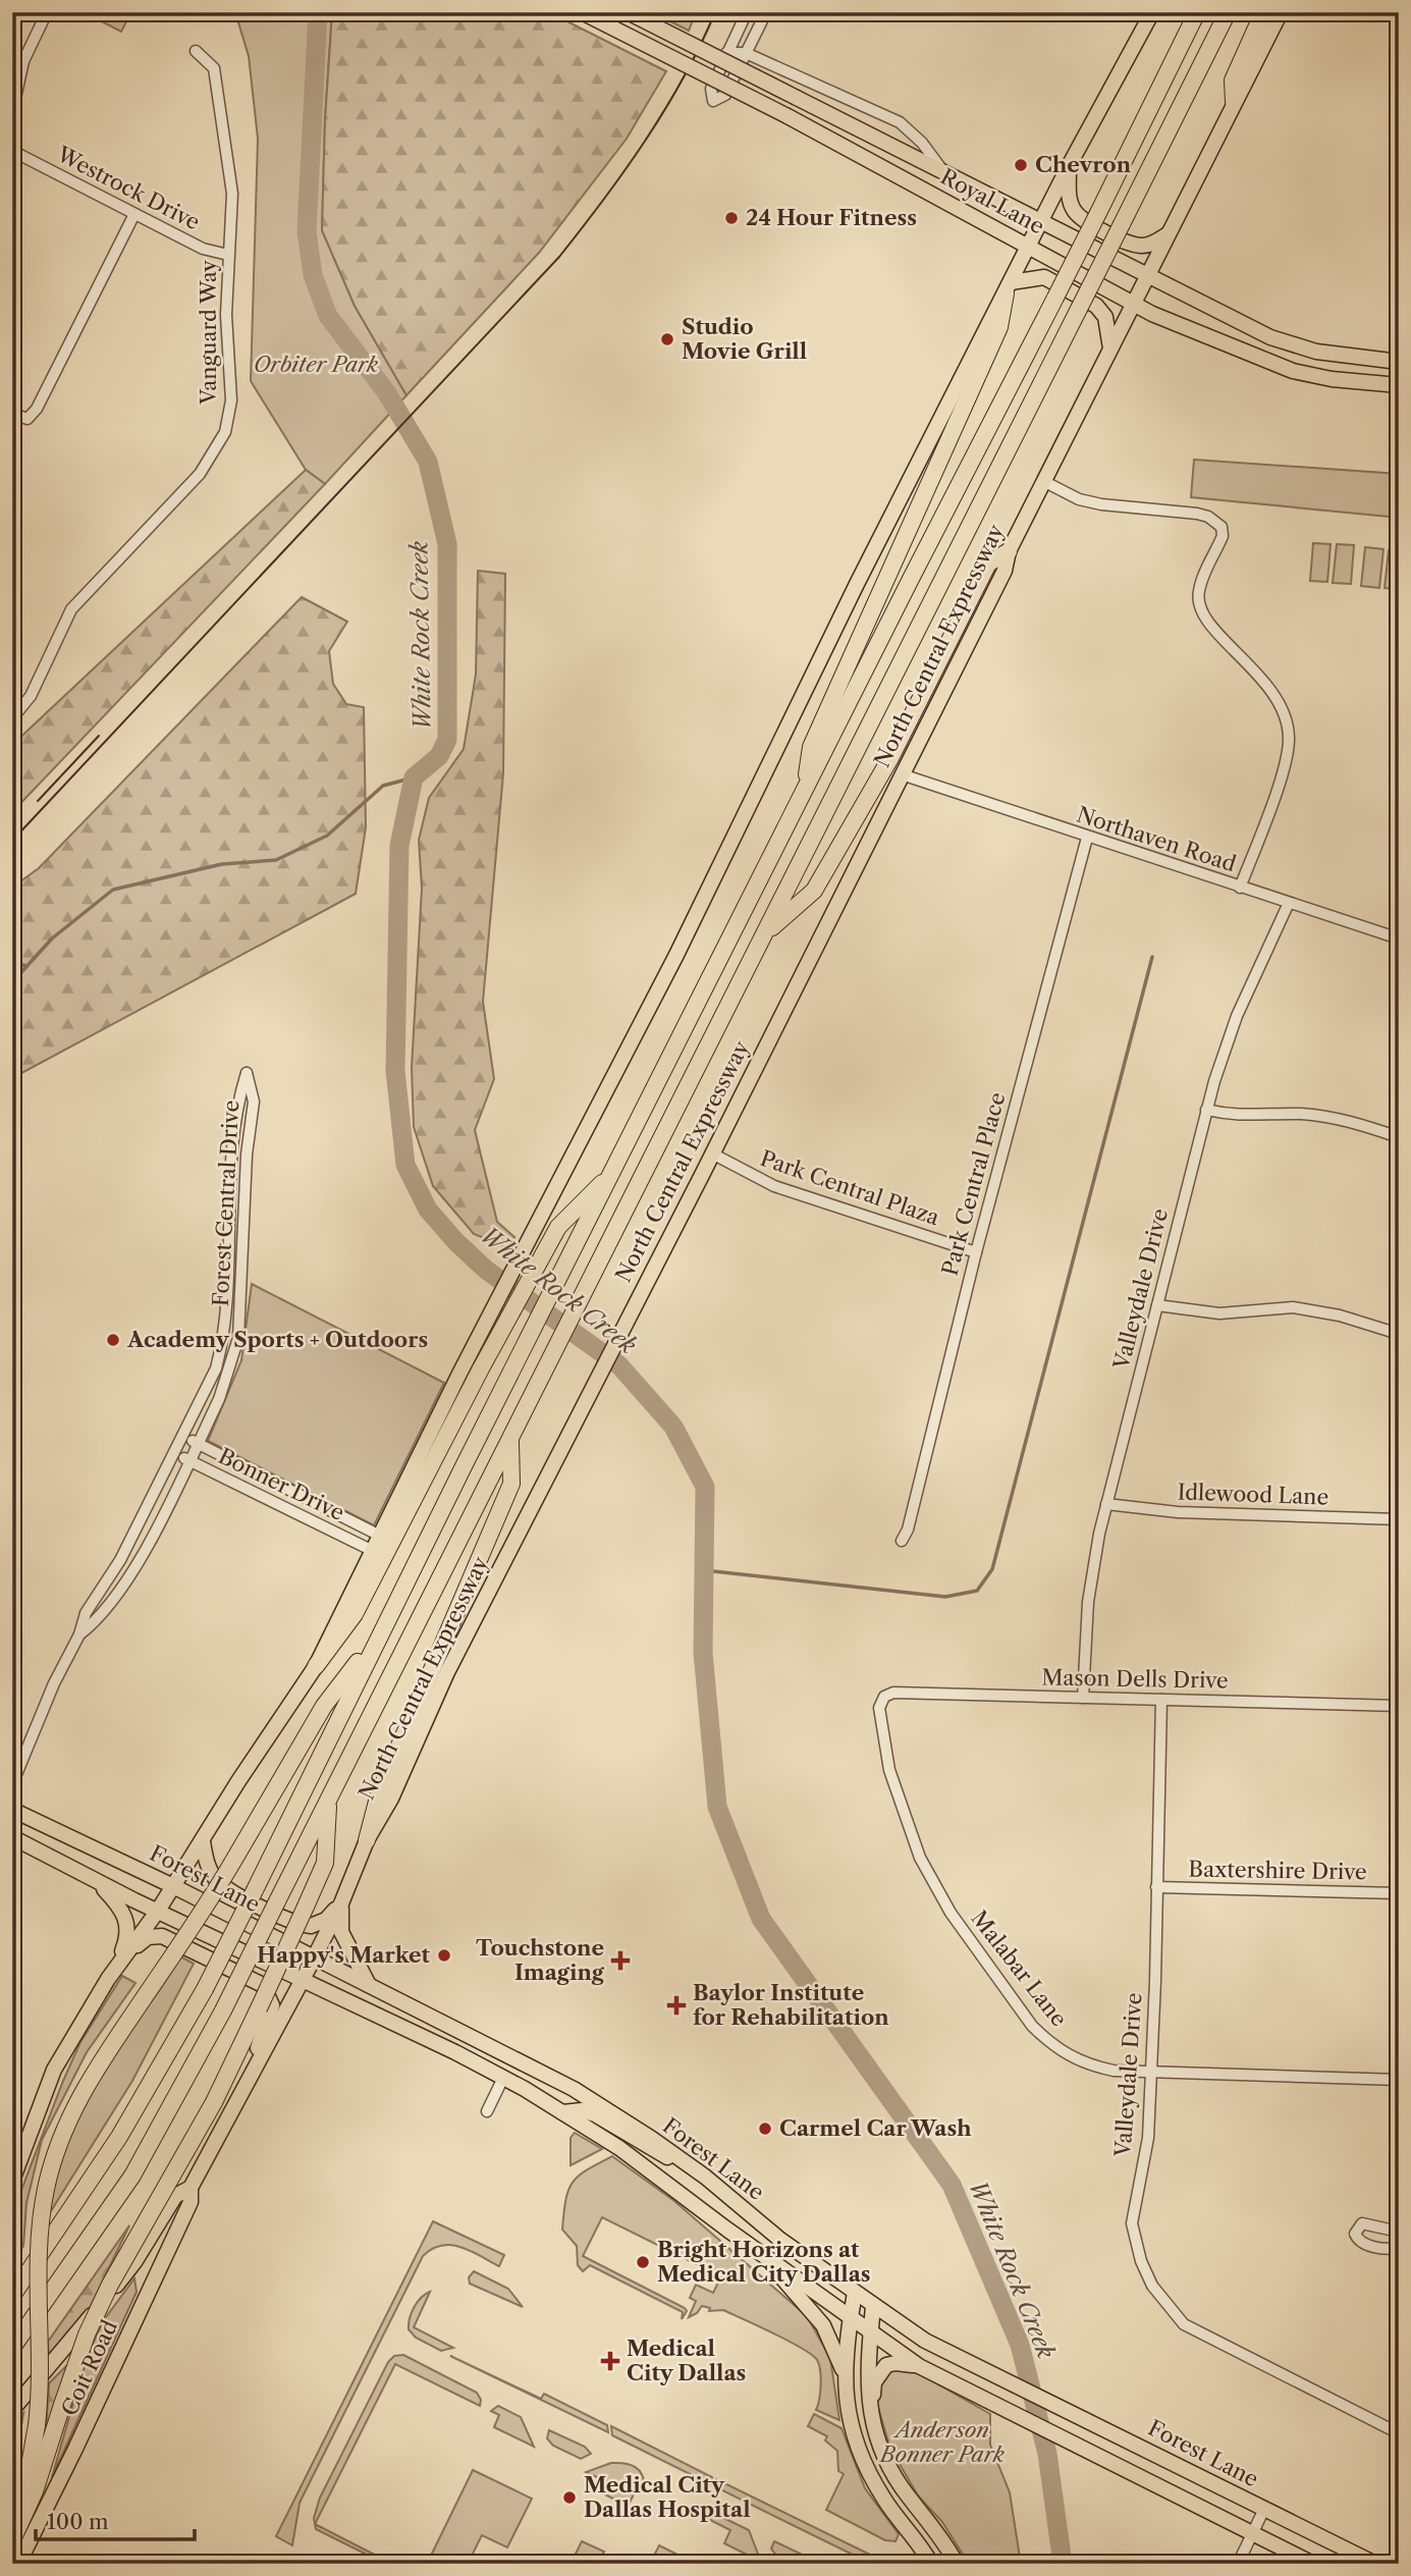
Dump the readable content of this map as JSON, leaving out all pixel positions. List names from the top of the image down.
{
  "streets": {
    "highway": ["North Central Expressway"],
    "main road": ["Royal Lane", "Forest Lane", "Coit Road"],
    "street": [
      "Westrock Drive",
      "Vanguard Way",
      "Northaven Road",
      "Park Central Place",
      "Park Central Plaza",
      "Forest Central Drive",
      "Valleydale Drive",
      "Bonner Drive",
      "Idlewood Lane",
      "Mason Dells Drive",
      "Baxtershire Drive",
      "Malabar Lane"
    ]
  },
  "crossings": [
    ["Westrock Drive", "Vanguard Way"],
    ["Royal Lane", "North Central Expressway"],
    ["North Central Expressway", "Northaven Road"],
    ["North Central Expressway", "Park Central Plaza"],
    ["North Central Expressway", "Forest Lane"],
    ["North Central Expressway", "Coit Road"],
    ["Northaven Road", "Park Central Place"],
    ["Northaven Road", "Valleydale Drive"],
    ["Park Central Place", "Park Central Plaza"],
    ["Forest Central Drive", "Bonner Drive"],
    ["Valleydale Drive", "Idlewood Lane"],
    ["Valleydale Drive", "Mason Dells Drive"],
    ["Valleydale Drive", "Baxtershire Drive"],
    ["Valleydale Drive", "Malabar Lane"],
    ["Mason Dells Drive", "Malabar Lane"]
  ],
  "water": ["White Rock Creek"],
  "parks": ["Orbiter Park", "Anderson Bonner Park"],
  "places": {
    "other": [
      "Chevron",
      "24 Hour Fitness",
      "Studio Movie Grill",
      "Academy Sports + Outdoors",
      "Happy's Market",
      "Carmel Car Wash",
      "Bright Horizons at Medical City Dallas",
      "Medical City Dallas Hospital"
    ],
    "health": ["Touchstone Imaging", "Baylor Institute for Rehabilitation", "Medical City Dallas"]
  },
  "scale_bar": "100 m"
}
